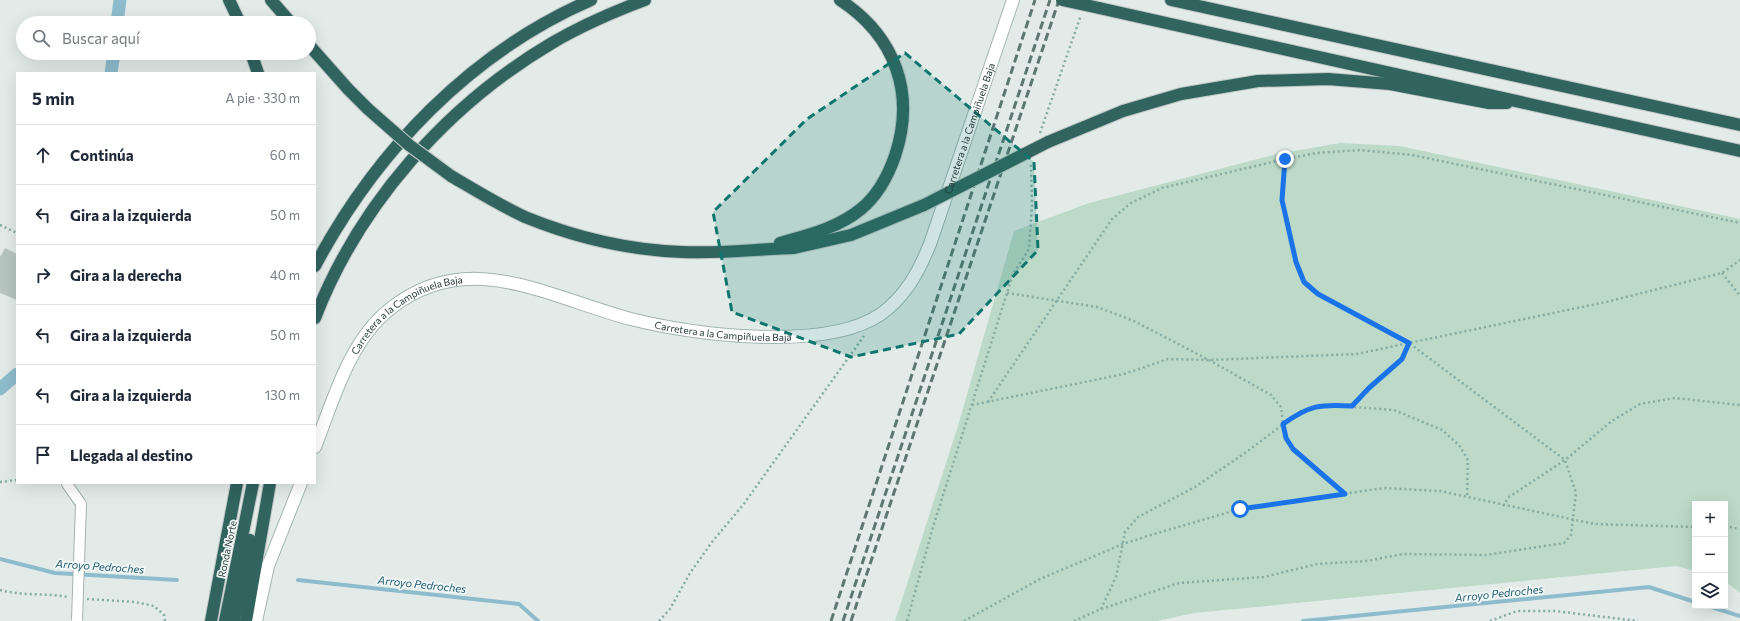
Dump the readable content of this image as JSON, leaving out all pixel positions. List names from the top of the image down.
{
  "streets": {
    "highway": ["Ronda Norte"],
    "street": ["Carretera a la Campiñuela Baja"]
  },
  "water": ["Arroyo Pedroches"],
  "page": {
    "search": "Buscar aquí",
    "heading": ["5 min", "A pie · 330 m"],
    "list": [
      ["Continúa", "60 m"],
      ["Gira a la izquierda", "50 m"],
      ["Gira a la derecha", "40 m"],
      ["Gira a la izquierda", "50 m"],
      ["Gira a la izquierda", "130 m"],
      "Llegada al destino"
    ],
    "map_buttons": ["+", "−"]
  }
}
